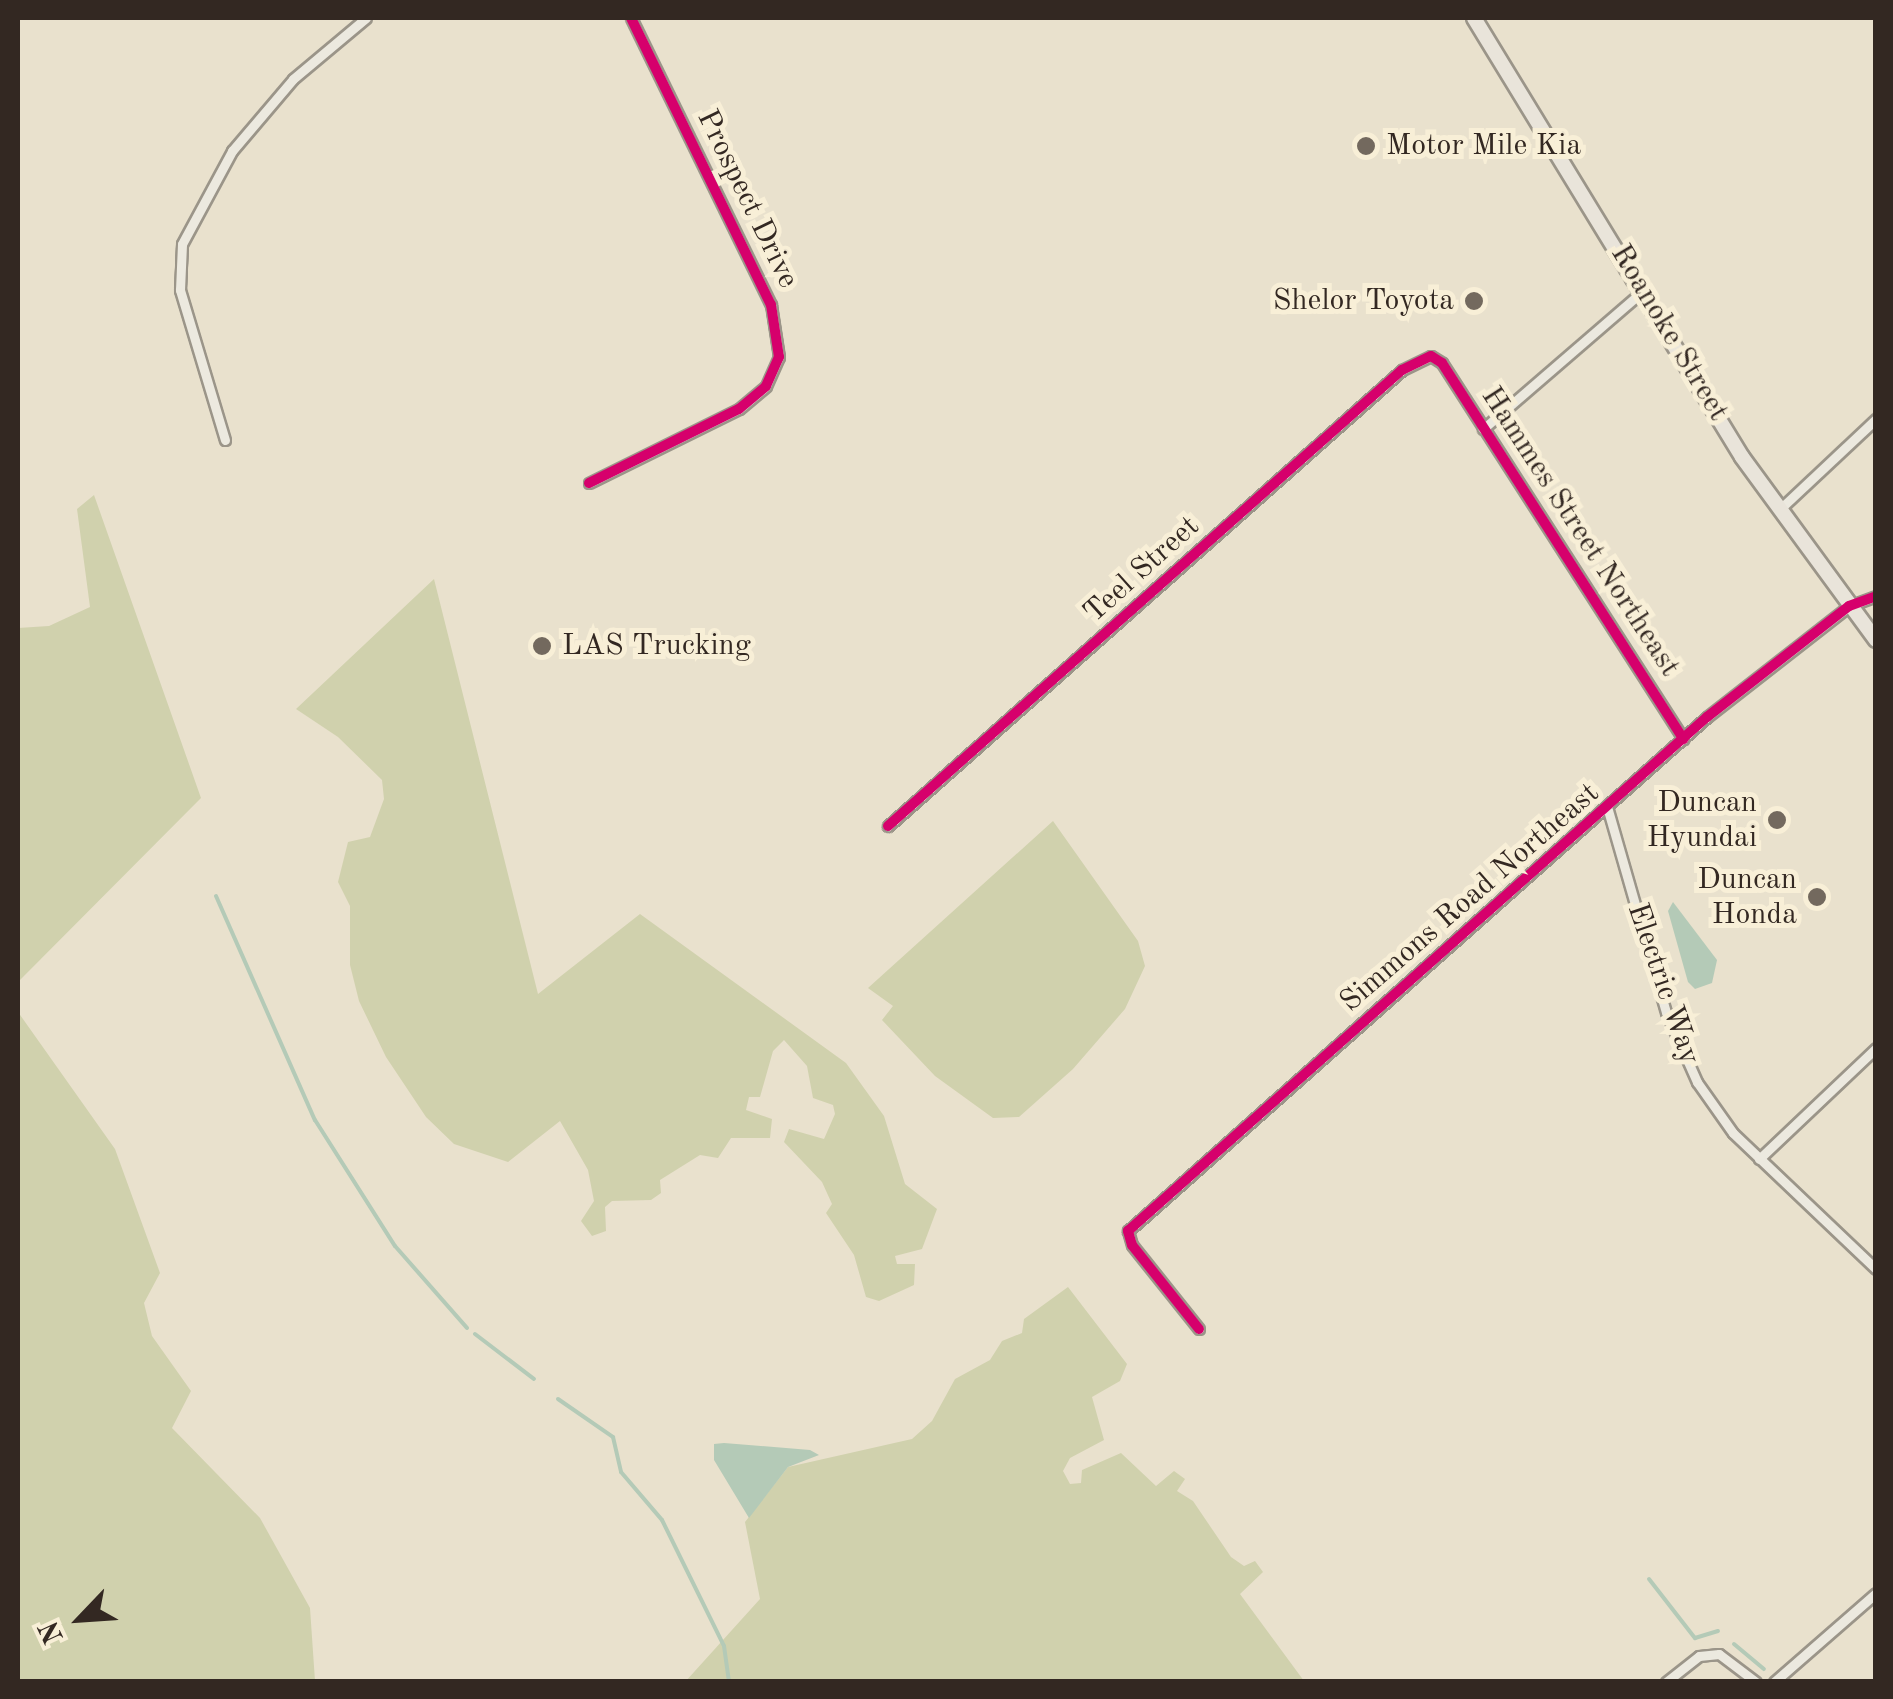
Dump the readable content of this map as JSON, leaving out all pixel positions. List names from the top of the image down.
{
  "streets": {
    "main road": ["Roanoke Street"],
    "street": [
      "Prospect Drive",
      "Hammes Street Northeast",
      "Teel Street",
      "Simmons Road Northeast",
      "Electric Way"
    ]
  },
  "crossings": [
    ["Roanoke Street", "Simmons Road Northeast"],
    ["Hammes Street Northeast", "Teel Street"],
    ["Hammes Street Northeast", "Simmons Road Northeast"],
    ["Simmons Road Northeast", "Electric Way"]
  ],
  "places": [
    "Motor Mile Kia",
    "Shelor Toyota",
    "LAS Trucking",
    "Duncan Hyundai",
    "Duncan Honda"
  ],
  "north": "bottom left"
}
